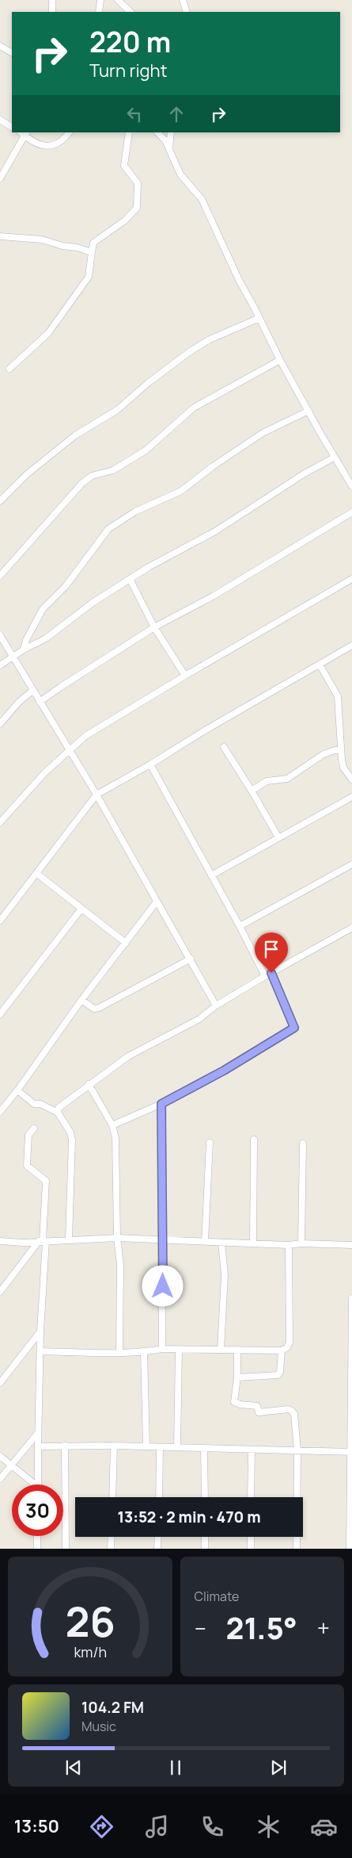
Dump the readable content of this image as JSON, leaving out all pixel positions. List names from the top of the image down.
{
  "page": {
    "turn": ["220 m", "Turn right"],
    "limit": "30",
    "trip": "13:52 · 2 min · 470 m",
    "tile": "Climate",
    "heat": ["−", "21.5°", "+"],
    "song": ["104.2 FM", "Music"],
    "tabs": "13:50",
    "gauge": ["26", "km/h"]
  }
}
